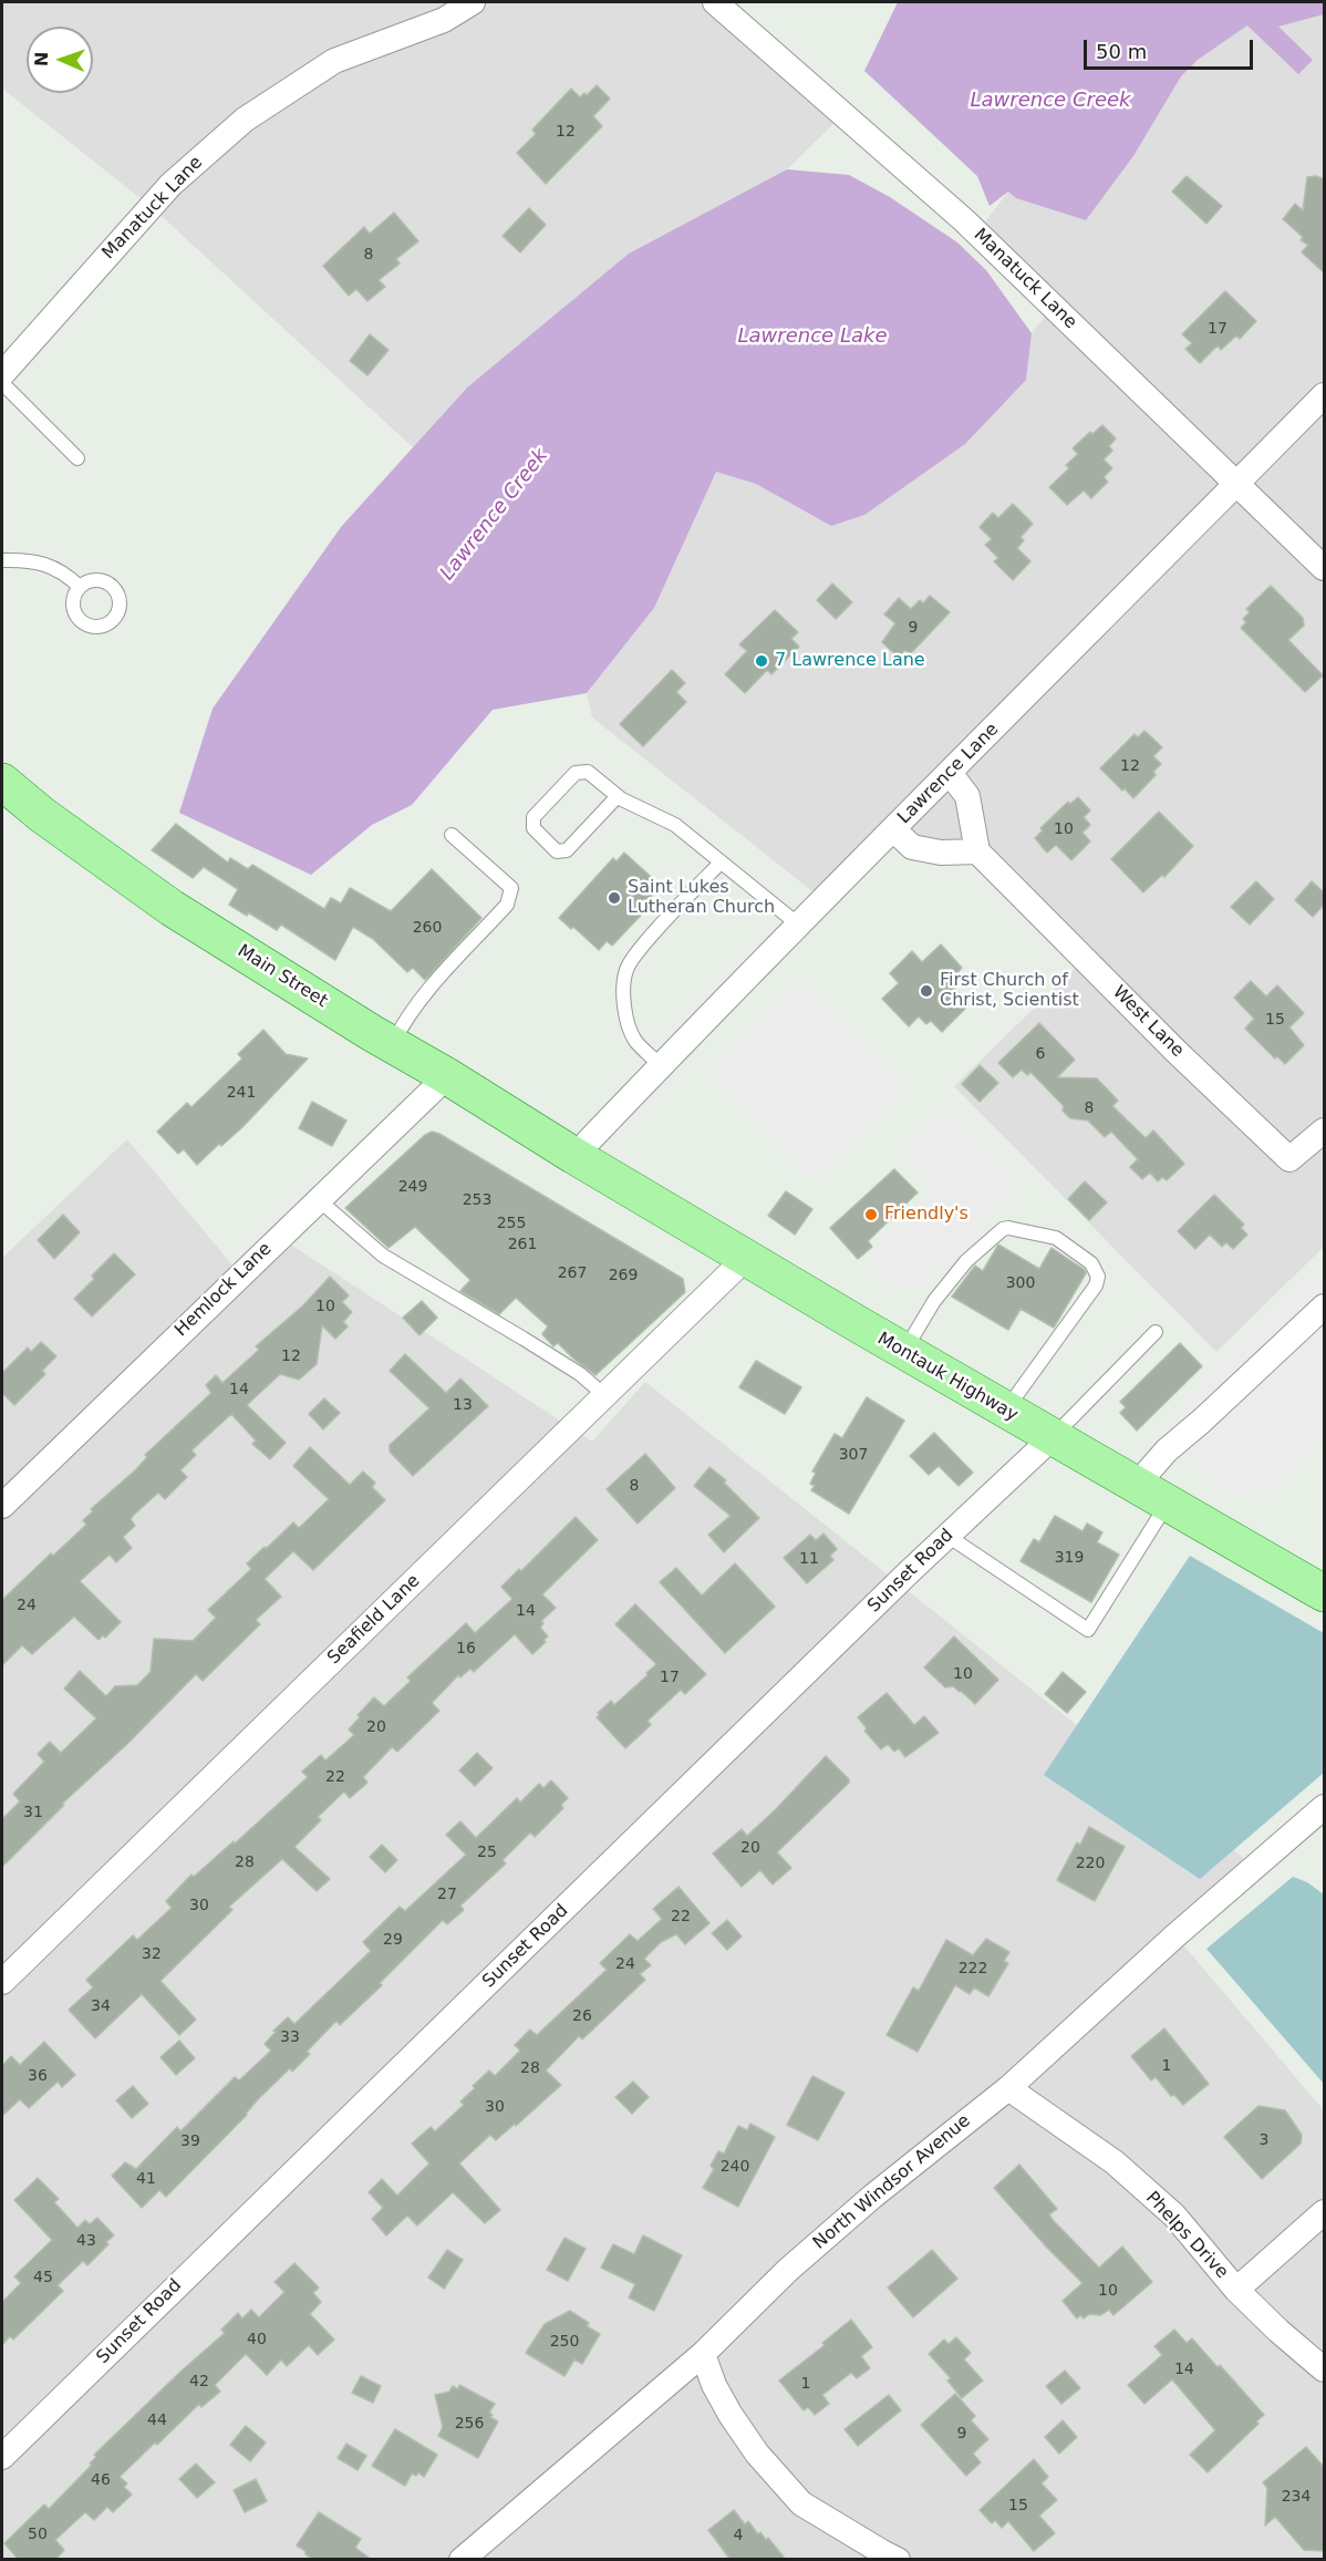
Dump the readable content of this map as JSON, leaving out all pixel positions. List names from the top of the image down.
{
  "streets": {
    "main road": ["Main Street", "Montauk Highway"],
    "street": [
      "Manatuck Lane",
      "Lawrence Lane",
      "West Lane",
      "Hemlock Lane",
      "Sunset Road",
      "Seafield Lane",
      "North Windsor Avenue",
      "Phelps Drive"
    ]
  },
  "crossings": [
    ["Manatuck Lane", "Lawrence Lane"],
    ["Lawrence Lane", "Main Street"],
    ["Lawrence Lane", "Montauk Highway"],
    ["Main Street", "Hemlock Lane"],
    ["Main Street", "Montauk Highway"],
    ["Montauk Highway", "Sunset Road"],
    ["Montauk Highway", "Seafield Lane"],
    ["North Windsor Avenue", "Phelps Drive"]
  ],
  "water": ["Lawrence Creek", "Lawrence Lake"],
  "places": [
    "7 Lawrence Lane",
    "Saint Lukes Lutheran Church",
    "First Church of Christ, Scientist",
    "Friendly's"
  ],
  "house_numbers": [
    "12",
    "8",
    "17",
    "9",
    "12",
    "10",
    "260",
    "15",
    "6",
    "241",
    "8",
    "249",
    "253",
    "255",
    "261",
    "267",
    "269",
    "300",
    "10",
    "12",
    "14",
    "13",
    "307",
    "8",
    "319",
    "11",
    "24",
    "14",
    "16",
    "10",
    "17",
    "20",
    "22",
    "31",
    "20",
    "25",
    "28",
    "220",
    "27",
    "30",
    "22",
    "29",
    "32",
    "24",
    "222",
    "34",
    "26",
    "33",
    "1",
    "28",
    "36",
    "30",
    "3",
    "39",
    "240",
    "41",
    "43",
    "45",
    "10",
    "40",
    "250",
    "14",
    "42",
    "1",
    "44",
    "256",
    "9",
    "46",
    "234",
    "15",
    "50",
    "4"
  ],
  "scale_bar": "50 m",
  "north": "left"
}
